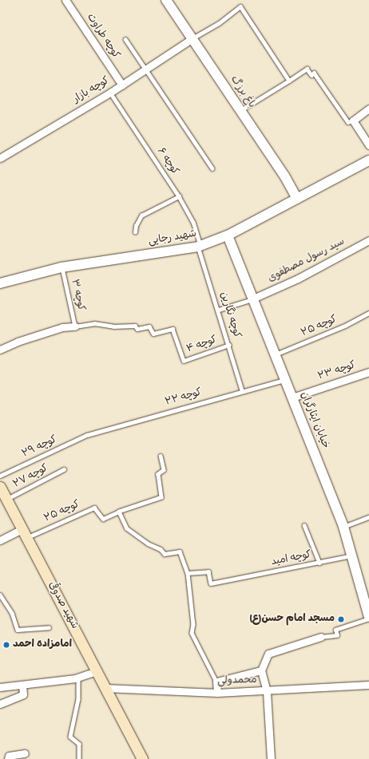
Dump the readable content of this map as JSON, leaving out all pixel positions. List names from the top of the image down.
{
  "streets": {
    "main road": ["شهید صدوقی"],
    "street": [
      "کوچه طراوت",
      "کوچه بازار",
      "باغ برزگ",
      "شهید رجایی",
      "سید رسول مصطفوی",
      "کوچه ۲۳",
      "خیابان ایثارگران",
      "محمدولی"
    ],
    "lane": [
      "کوچه ۶",
      "کوچه ۳",
      "کوچه نگارین",
      "کوچه ۲۵",
      "کوچه ۴",
      "کوچه ۲۲",
      "کوچه ۲۹",
      "کوچه ۲۷",
      "کوچه امید"
    ]
  },
  "crossings": [
    ["کوچه طراوت", "کوچه بازار"],
    ["کوچه بازار", "باغ برزگ"],
    ["کوچه بازار", "کوچه ۶"],
    ["باغ برزگ", "شهید رجایی"],
    ["کوچه ۶", "شهید رجایی"],
    ["کوچه ۶", "کوچه نگارین"],
    ["شهید رجایی", "کوچه ۳"],
    ["شهید رجایی", "کوچه نگارین"],
    ["شهید رجایی", "خیابان ایثارگران"],
    ["سید رسول مصطفوی", "خیابان ایثارگران"],
    ["کوچه ۳", "کوچه ۴"],
    ["کوچه نگارین", "کوچه ۴"],
    ["کوچه نگارین", "کوچه ۲۲"],
    ["کوچه ۲۵", "خیابان ایثارگران"],
    ["کوچه ۲۵", "شهید صدوقی"],
    ["کوچه ۲۳", "خیابان ایثارگران"],
    ["کوچه ۲۲", "خیابان ایثارگران"],
    ["کوچه ۲۲", "کوچه ۲۹"],
    ["خیابان ایثارگران", "کوچه امید"],
    ["کوچه ۲۷", "شهید صدوقی"],
    ["شهید صدوقی", "محمدولی"]
  ],
  "places": ["مسجد امام حسن(ع)", "امامزاده احمد"]
}
